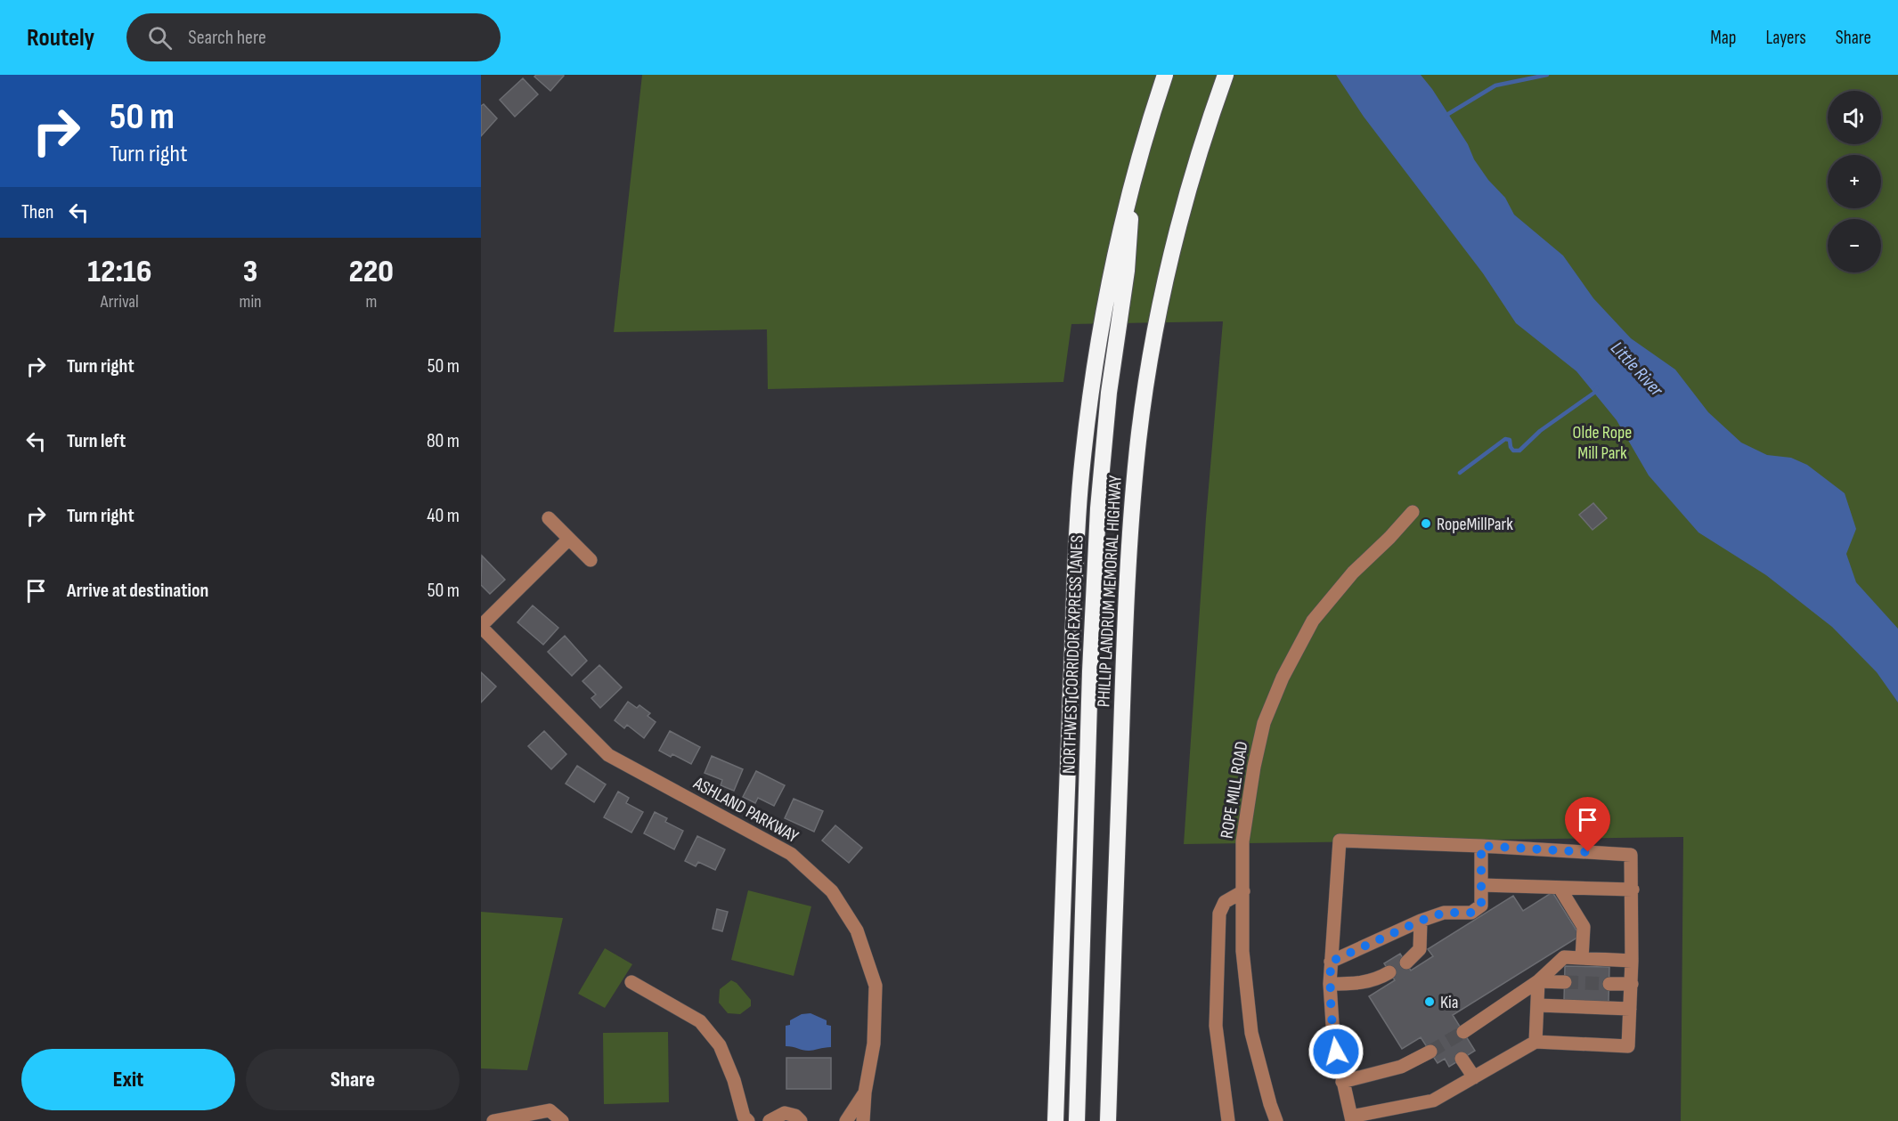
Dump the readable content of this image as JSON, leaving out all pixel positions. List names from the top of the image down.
{
  "streets": {
    "highway": ["PHILLIP LANDRUM MEMORIAL HIGHWAY", "NORTHWEST CORRIDOR EXPRESS LANES"],
    "street": ["ROPE MILL ROAD", "ASHLAND PARKWAY"]
  },
  "crossings": [
    ["PHILLIP LANDRUM MEMORIAL HIGHWAY", "NORTHWEST CORRIDOR EXPRESS LANES"]
  ],
  "water": ["Little River"],
  "parks": ["Olde Rope Mill Park"],
  "places": ["RopeMillPark", "Kia"],
  "page": {
    "header": "Routely",
    "search": "Search here",
    "nav": ["Map", "Layers", "Share"],
    "turn": ["50 m", "Turn right"],
    "map_buttons": ["+", "−"],
    "then": "Then",
    "eta": [
      "12:16",
      "Arrival",
      "3",
      "min",
      "220",
      "m"
    ],
    "list": [
      {
        "name": "Turn right",
        "value": "50 m"
      },
      {
        "name": "Turn left",
        "value": "80 m"
      },
      {
        "name": "Turn right",
        "value": "40 m"
      },
      {
        "name": "Arrive at destination",
        "value": "50 m"
      }
    ],
    "buttons": ["Exit", "Share"]
  }
}
